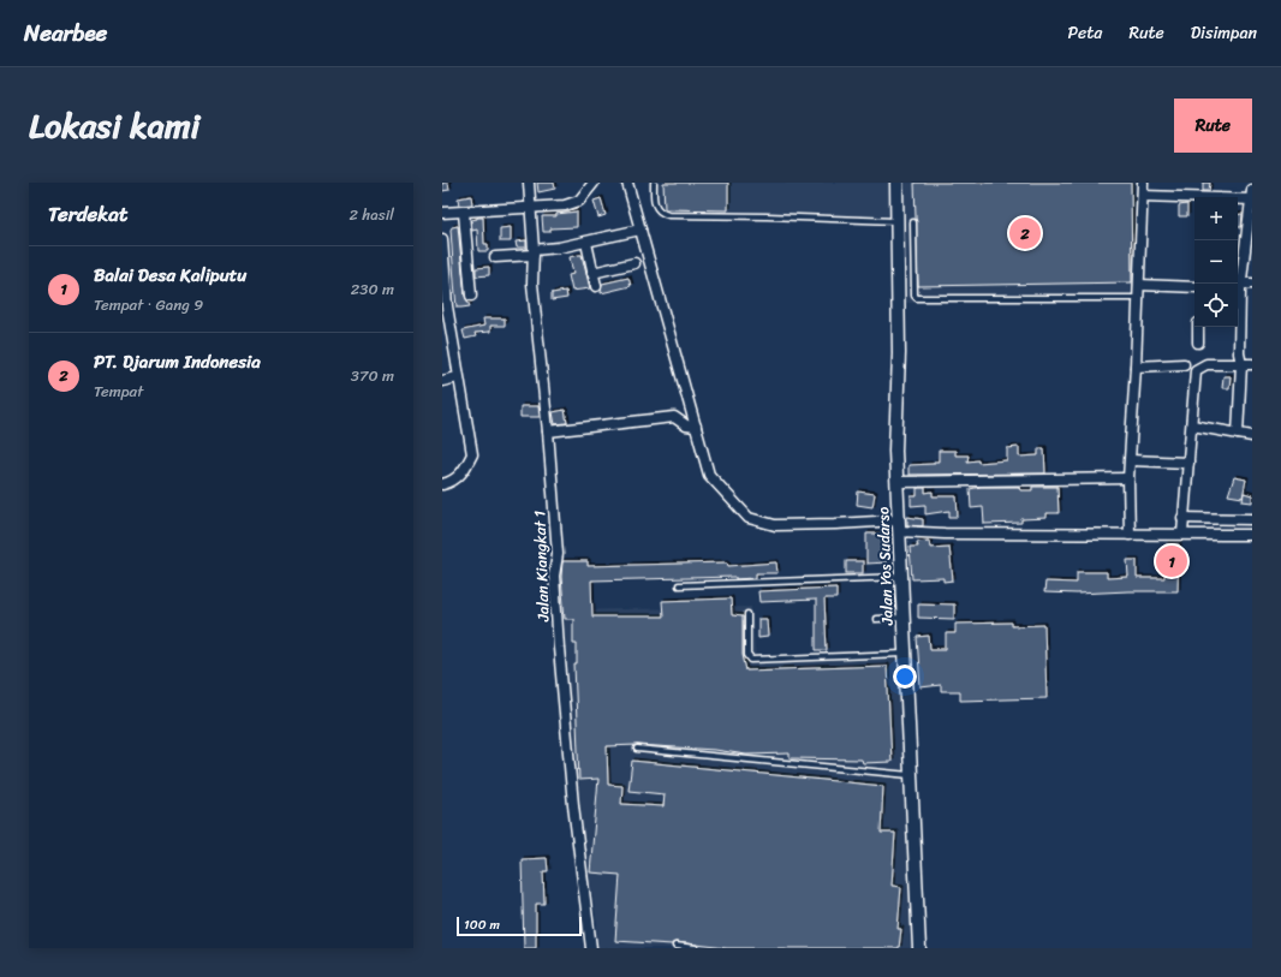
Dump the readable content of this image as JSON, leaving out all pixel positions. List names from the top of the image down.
{
  "streets": {
    "street": ["Jalan Kiangkat 1", "Jalan Yos Sudarso"]
  },
  "scale_bar": "100 m",
  "page": {
    "header": "Nearbee",
    "nav": ["Peta", "Rute", "Disimpan"],
    "title": "Lokasi kami",
    "buttons": "Rute",
    "heading": ["Terdekat", "2 hasil"],
    "map_buttons": ["+", "−"],
    "pins": ["2", "1"],
    "list": [
      {
        "mark": "1",
        "name": "Balai Desa Kaliputu",
        "note": "Tempat · Gang 9",
        "value": "230 m"
      },
      {
        "mark": "2",
        "name": "PT. Djarum Indonesia",
        "note": "Tempat",
        "value": "370 m"
      }
    ],
    "scale": "100 m"
  }
}
